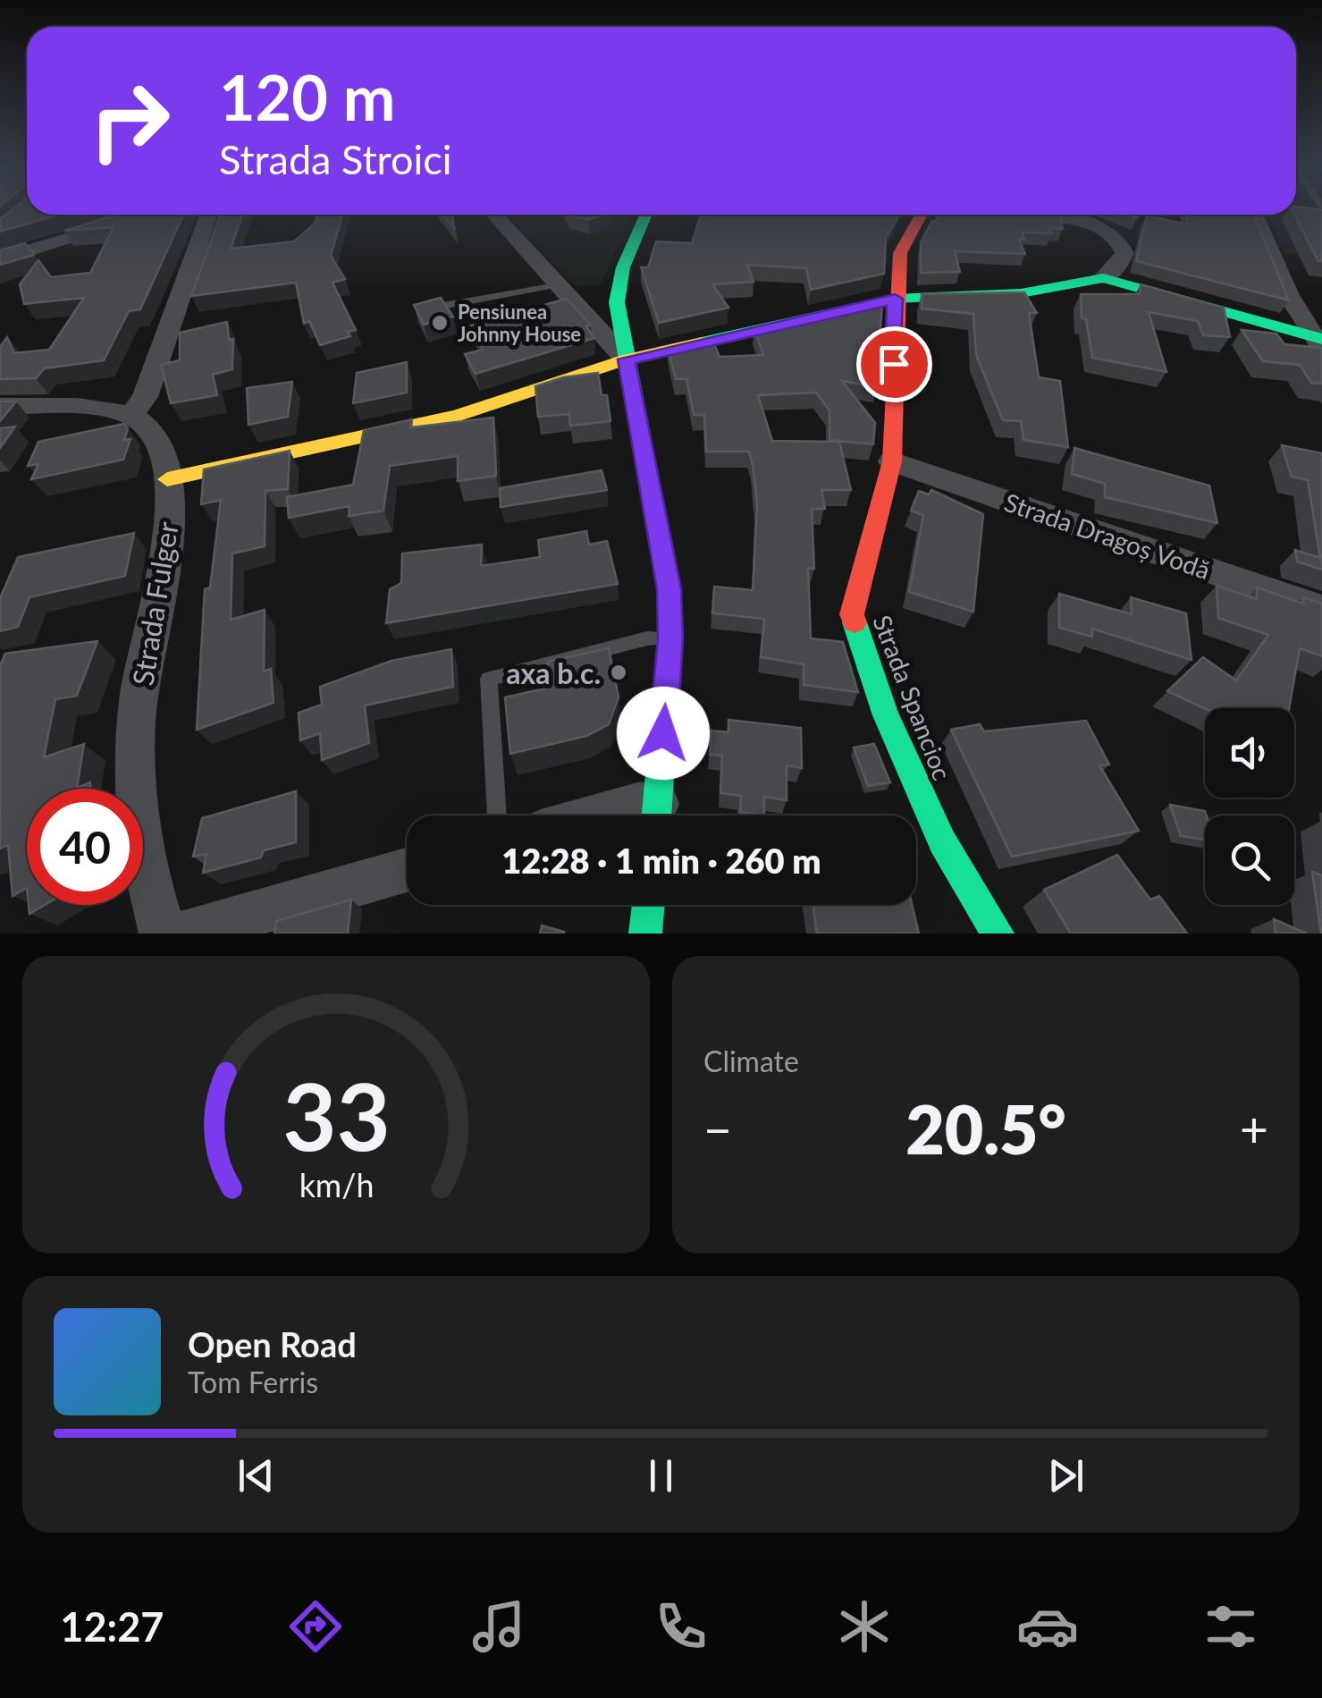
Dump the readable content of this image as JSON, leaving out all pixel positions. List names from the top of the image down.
{
  "streets": {
    "street": ["Strada Dragoș Vodă", "Strada Fulger", "Strada Spancioc"]
  },
  "crossings": [
    ["Strada Dragoș Vodă", "Strada Spancioc"]
  ],
  "places": ["Pensiunea Johnny House", "axa b.c."],
  "page": {
    "turn": ["120 m", "Strada Stroici"],
    "limit": "40",
    "trip": "12:28 · 1 min · 260 m",
    "tile": "Climate",
    "heat": ["−", "20.5°", "+"],
    "song": ["Open Road", "Tom Ferris"],
    "tabs": "12:27",
    "gauge": ["33", "km/h"]
  }
}
